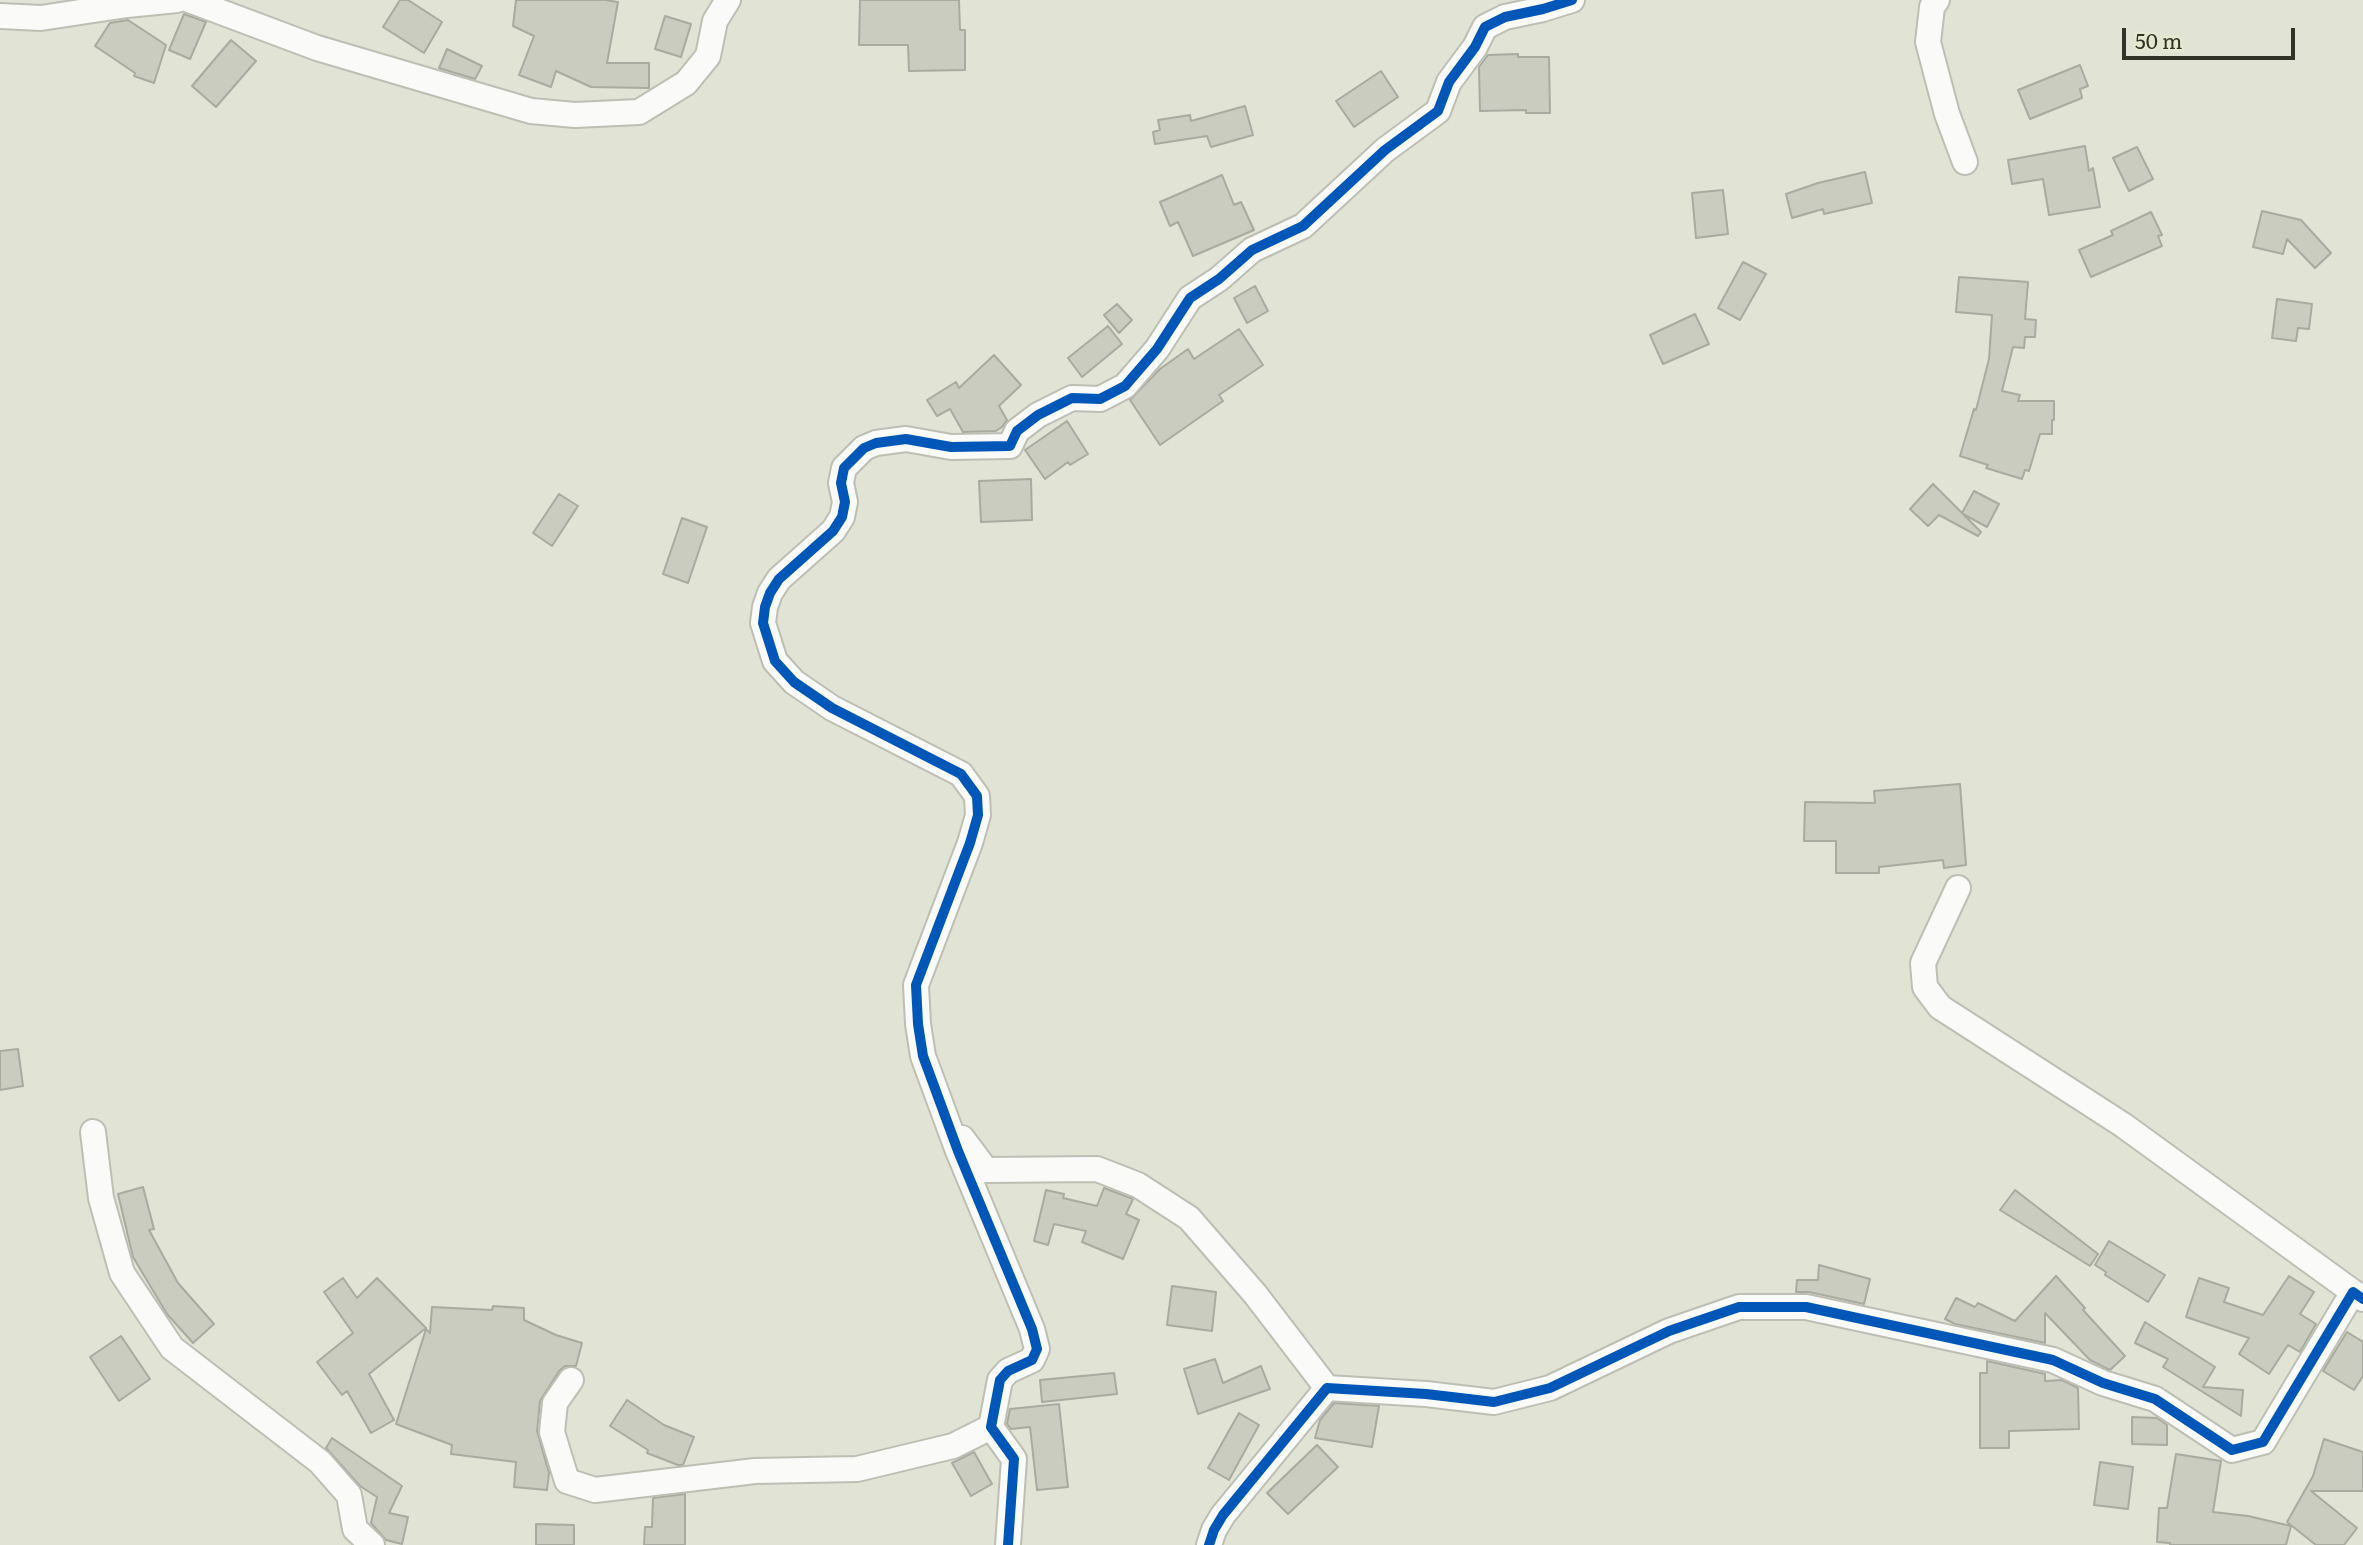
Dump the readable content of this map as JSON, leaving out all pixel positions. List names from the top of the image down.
{
  "scale_bar": "50 m"
}
